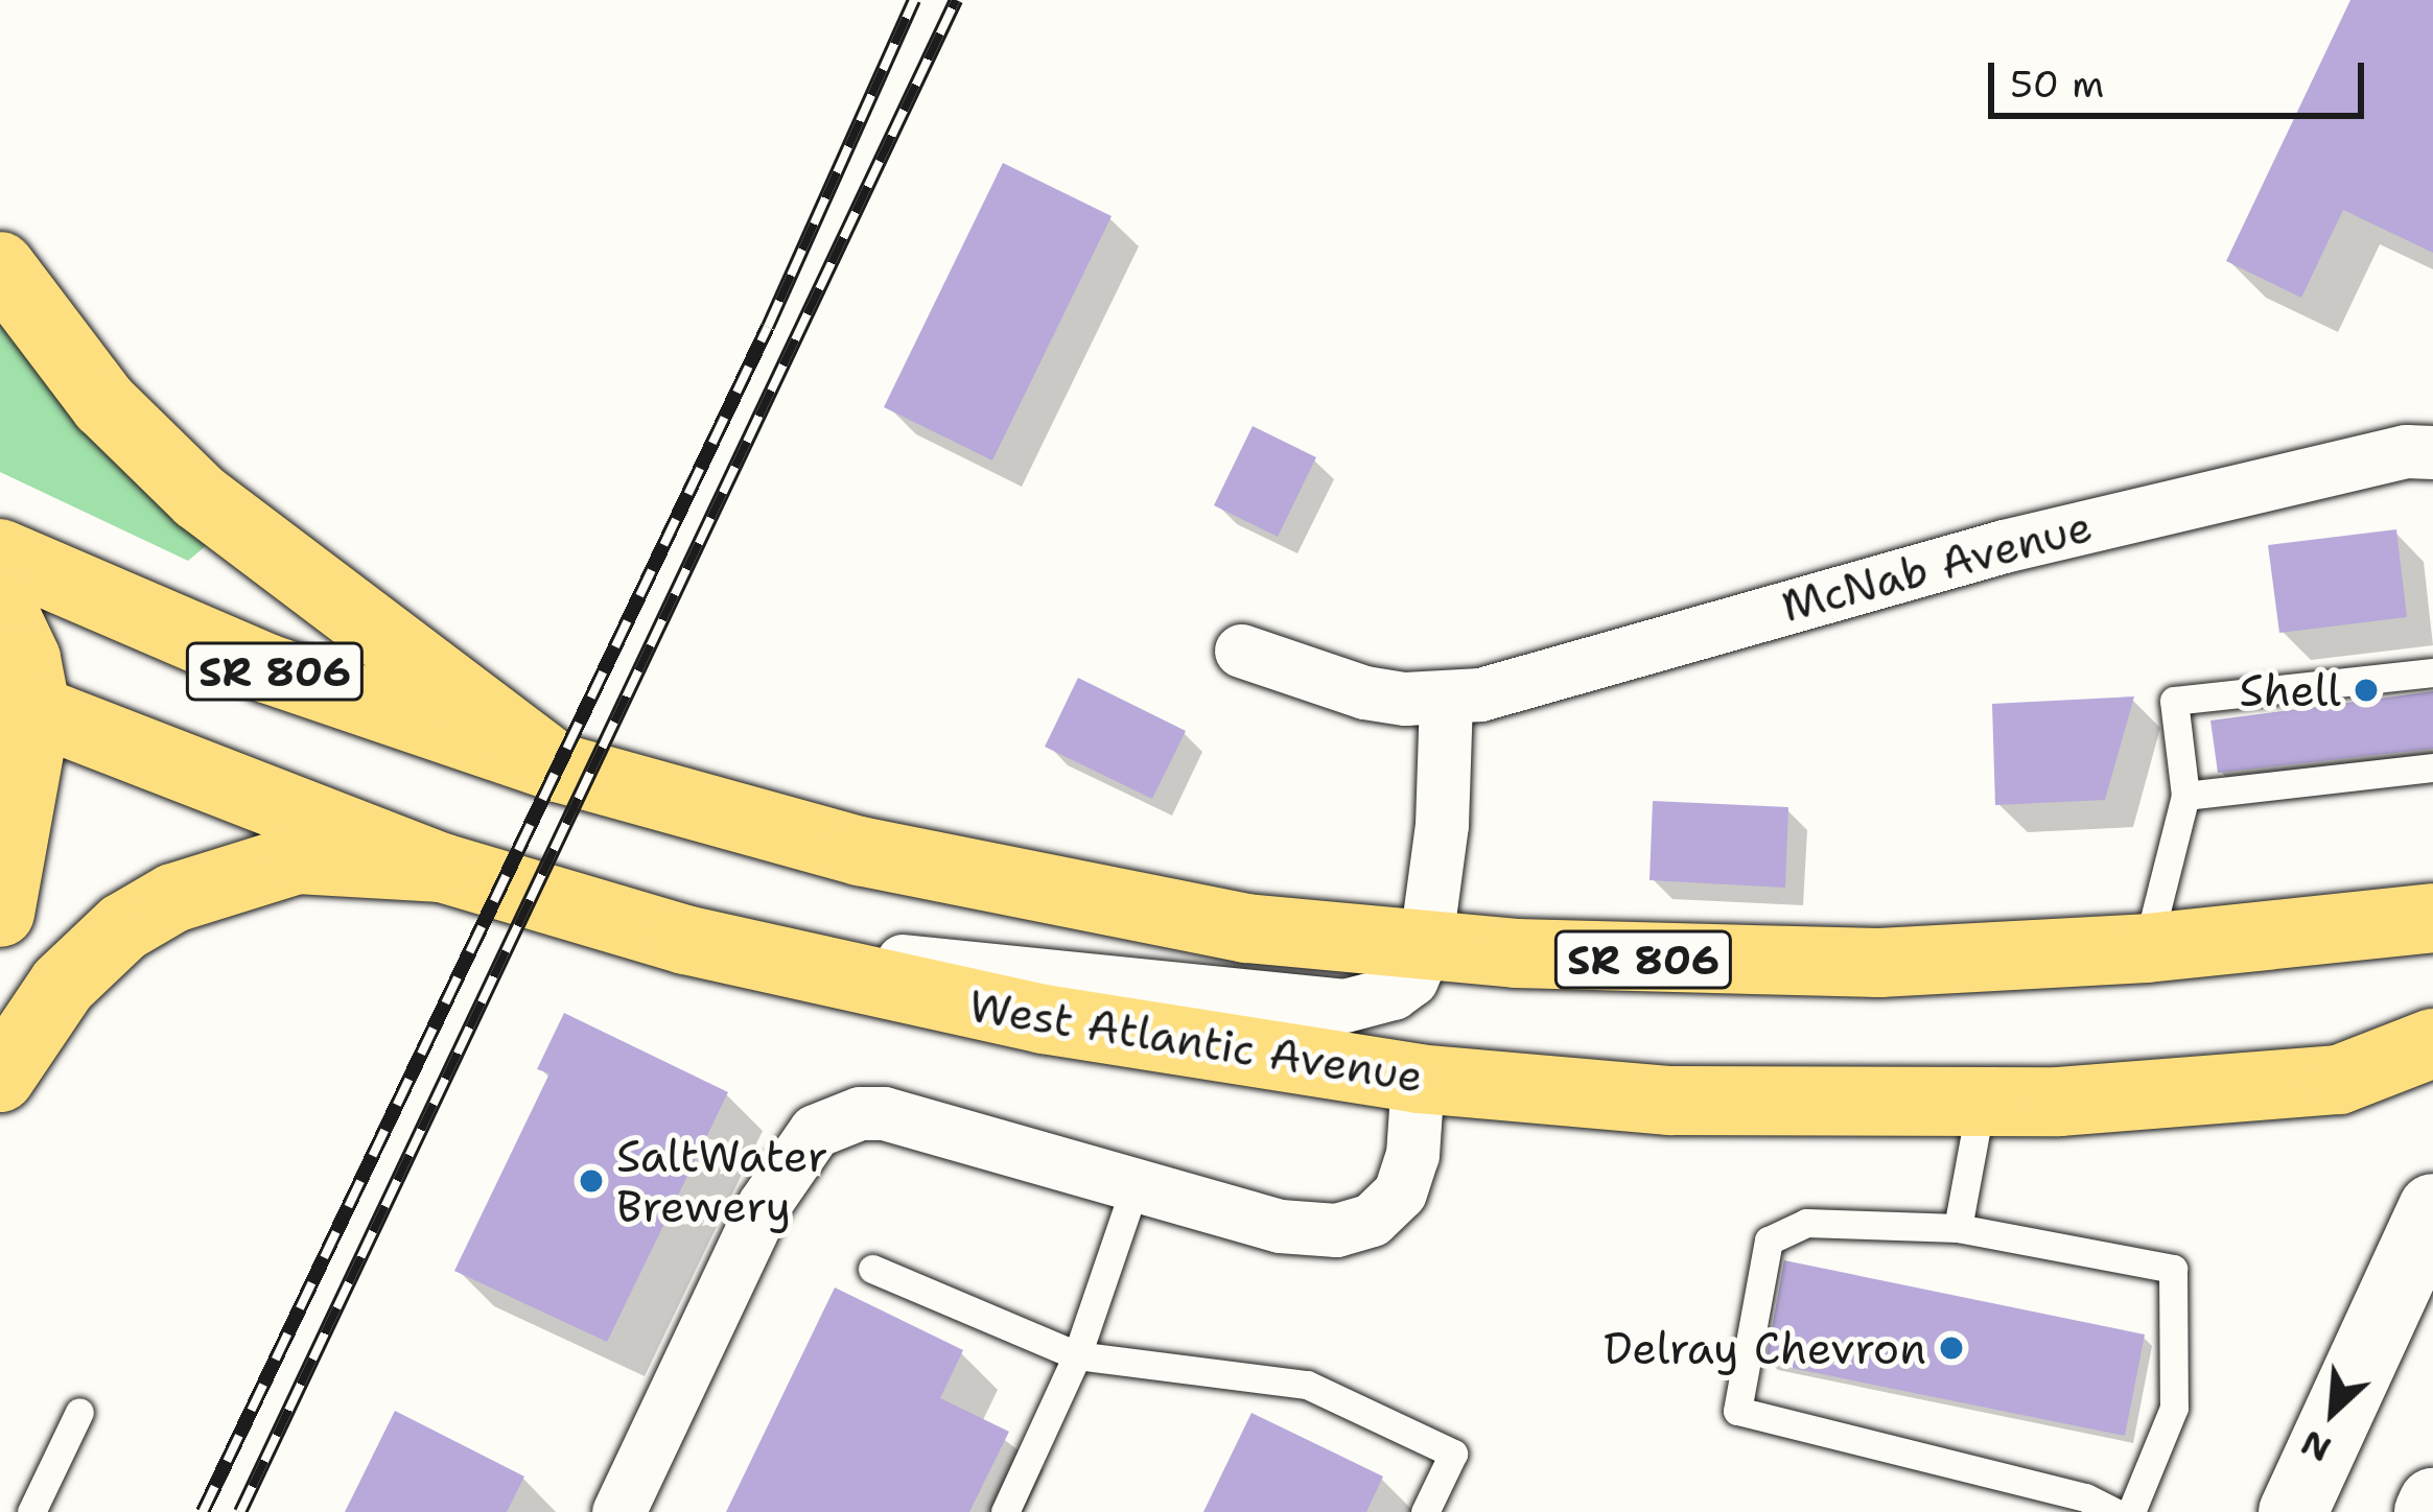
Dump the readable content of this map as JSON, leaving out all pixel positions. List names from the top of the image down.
{
  "streets": {
    "main road": ["SR 806", "West Atlantic Avenue"],
    "street": ["McNab Avenue"]
  },
  "places": ["Shell", "SaltWater Brewery", "Delray Chevron"],
  "scale_bar": "50 m",
  "north": "bottom left"
}
